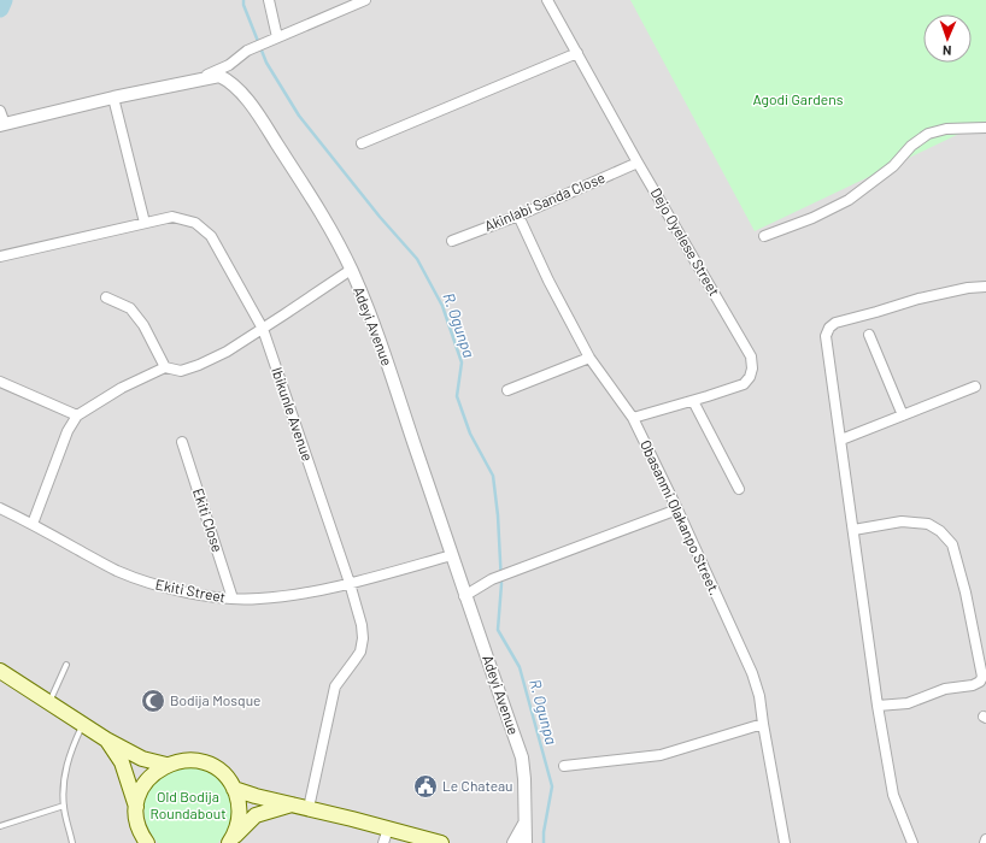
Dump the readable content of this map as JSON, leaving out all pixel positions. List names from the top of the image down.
{
  "streets": {
    "street": [
      "Akinlabi Sanda Close",
      "Dejo Oyelese Street",
      "Adeyi Avenue",
      "Ibikunle Avenue",
      "Obasanmi Olakanpo Street.",
      "Ekiti Close",
      "Ekiti Street"
    ]
  },
  "crossings": [
    ["Akinlabi Sanda Close", "Dejo Oyelese Street"],
    ["Akinlabi Sanda Close", "Obasanmi Olakanpo Street."],
    ["Dejo Oyelese Street", "Obasanmi Olakanpo Street."],
    ["Adeyi Avenue", "Ekiti Street"],
    ["Ibikunle Avenue", "Ekiti Street"],
    ["Ekiti Close", "Ekiti Street"]
  ],
  "water": ["R. Ogunpa"],
  "parks": ["Agodi Gardens", "Old Bodija Roundabout"],
  "places": {
    "mosque": ["Bodija Mosque"],
    "public building": ["Le Chateau"]
  },
  "north": "bottom"
}
